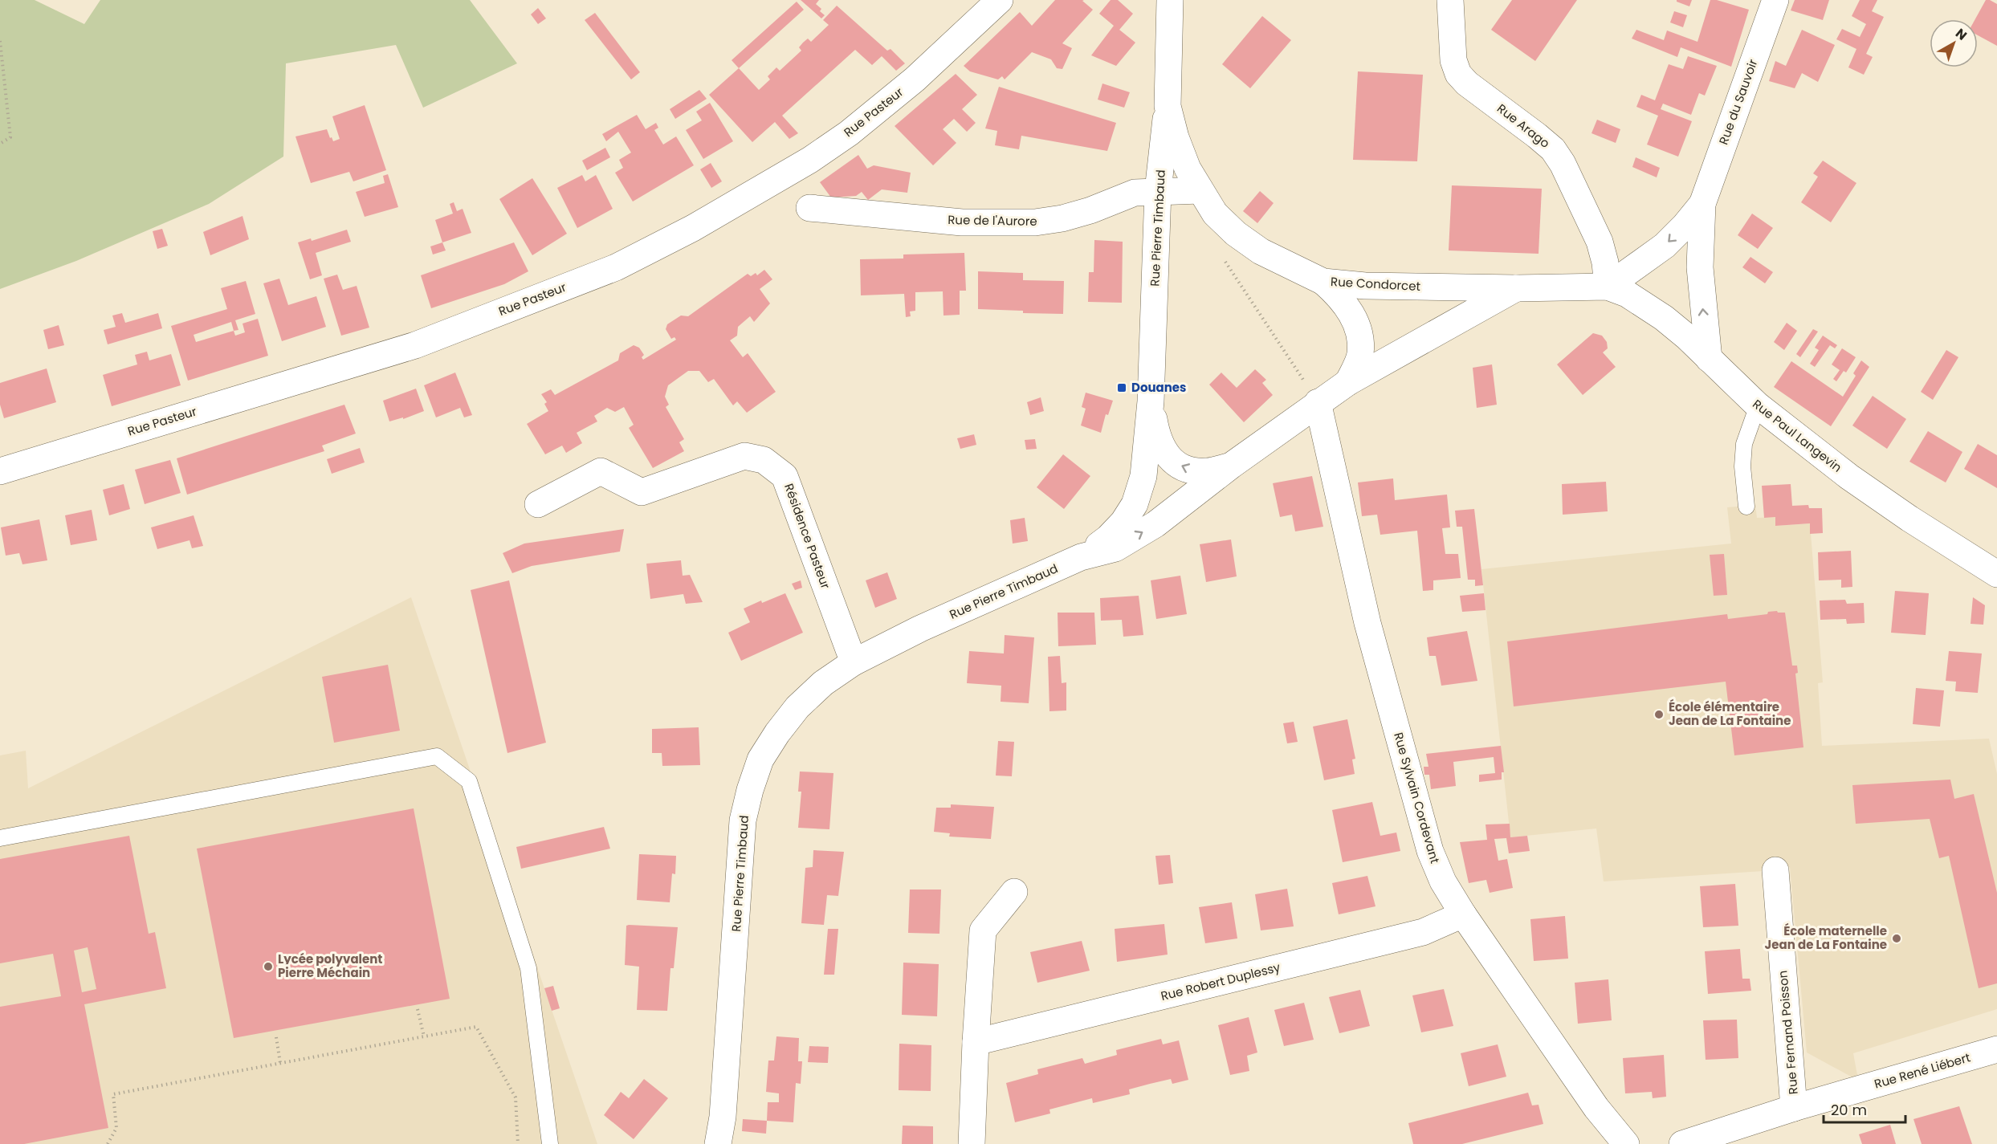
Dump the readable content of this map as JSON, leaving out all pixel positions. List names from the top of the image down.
{
  "streets": {
    "street": [
      "Rue du Sauvoir",
      "Rue Pasteur",
      "Rue Arago",
      "Rue de l'Aurore",
      "Rue Pierre Timbaud",
      "Rue Condorcet",
      "Rue Paul Langevin",
      "Résidence Pasteur",
      "Rue Sylvain Cordevant",
      "Rue Robert Duplessy",
      "Rue Fernand Poisson",
      "Rue René Liébert"
    ]
  },
  "crossings": [
    ["Rue du Sauvoir", "Rue Arago"],
    ["Rue du Sauvoir", "Rue Condorcet"],
    ["Rue du Sauvoir", "Rue Paul Langevin"],
    ["Rue Arago", "Rue Condorcet"],
    ["Rue Arago", "Rue Paul Langevin"],
    ["Rue de l'Aurore", "Rue Pierre Timbaud"],
    ["Rue de l'Aurore", "Rue Condorcet"],
    ["Rue Pierre Timbaud", "Rue Condorcet"],
    ["Rue Pierre Timbaud", "Résidence Pasteur"],
    ["Rue Pierre Timbaud", "Rue Sylvain Cordevant"],
    ["Rue Condorcet", "Rue Paul Langevin"],
    ["Rue Sylvain Cordevant", "Rue Robert Duplessy"],
    ["Rue Fernand Poisson", "Rue René Liébert"]
  ],
  "places": {
    "transit": ["Douanes"],
    "other": ["École élémentaire Jean de La Fontaine", "École maternelle Jean de La Fontaine", "Lycée polyvalent Pierre Méchain"]
  },
  "scale_bar": "20 m",
  "north": "top right"
}
